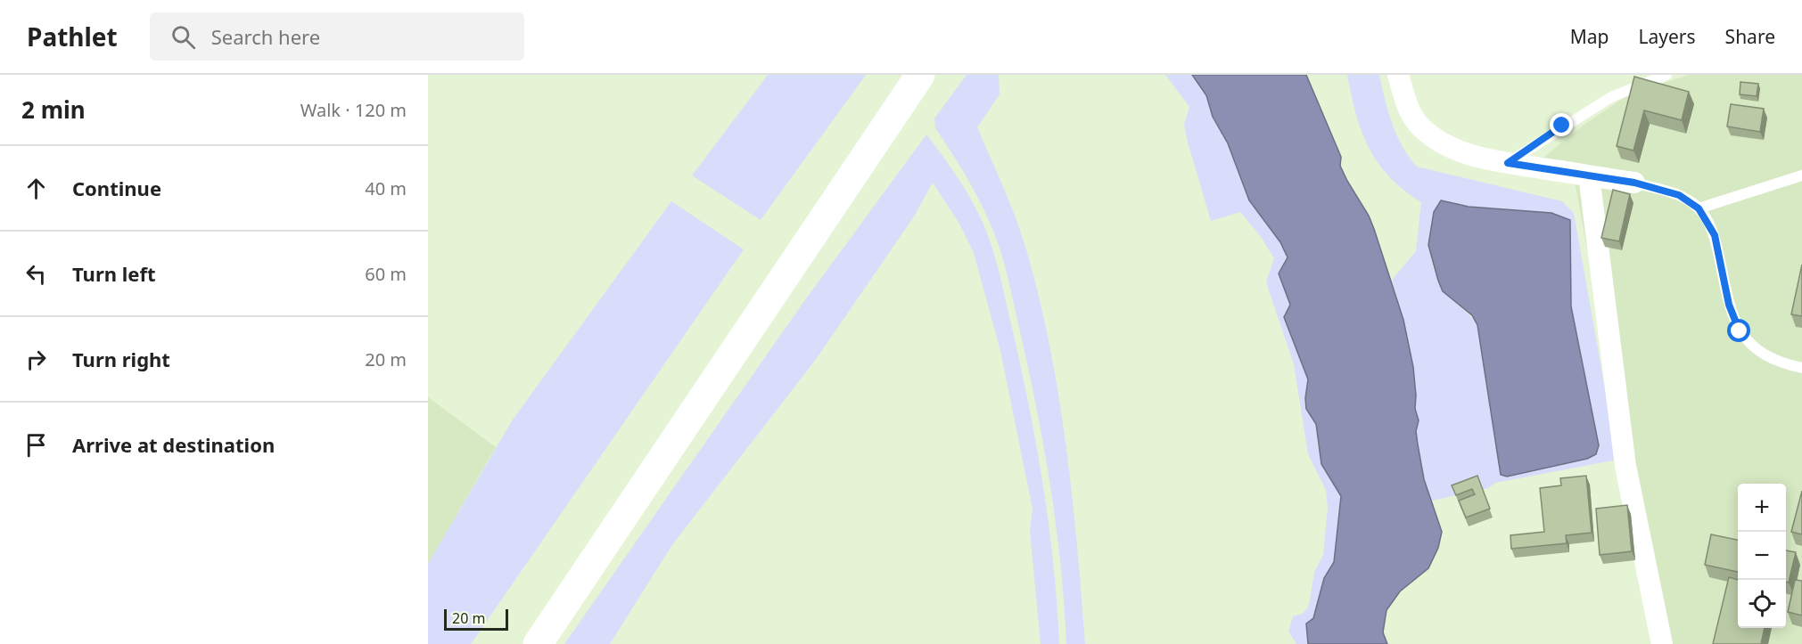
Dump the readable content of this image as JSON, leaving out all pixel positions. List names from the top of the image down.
{
  "scale_bar": "20 m",
  "page": {
    "header": "Pathlet",
    "search": "Search here",
    "nav": ["Map", "Layers", "Share"],
    "heading": ["2 min", "Walk · 120 m"],
    "list": [
      ["Continue", "40 m"],
      ["Turn left", "60 m"],
      ["Turn right", "20 m"],
      "Arrive at destination"
    ],
    "map_buttons": ["+", "−"],
    "scale": "20 m"
  }
}
